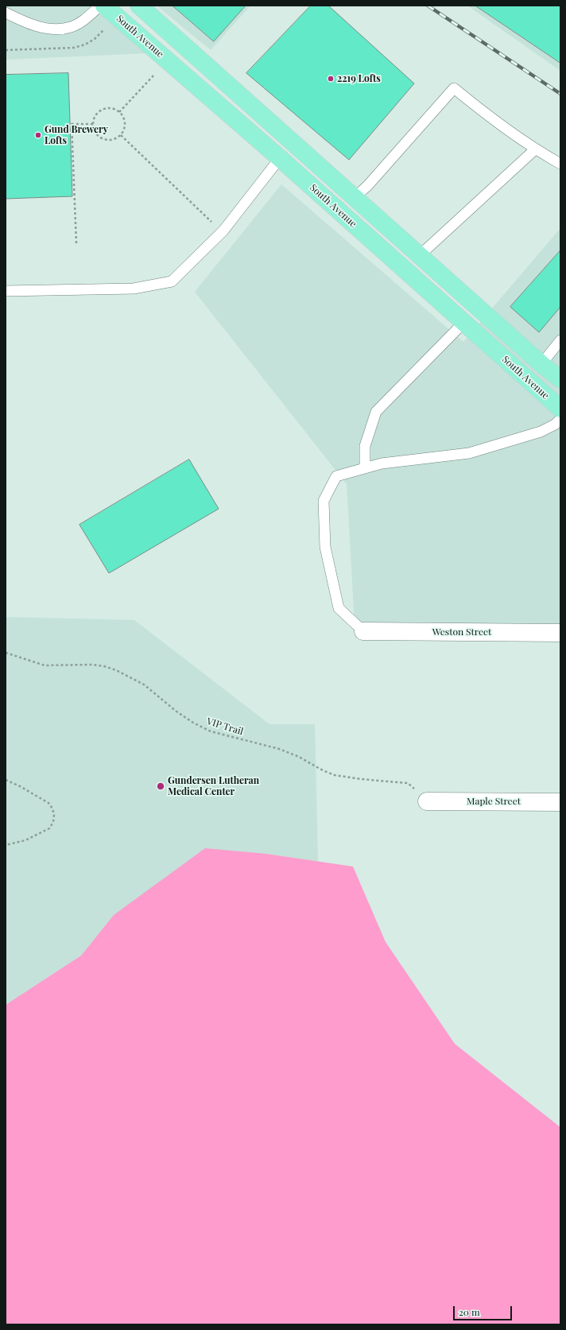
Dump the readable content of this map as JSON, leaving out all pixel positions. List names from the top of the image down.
{
  "streets": {
    "highway": ["South Avenue"],
    "street": ["Weston Street", "Maple Street"],
    "path": ["VIP Trail"]
  },
  "crossings": [
    ["VIP Trail", "Maple Street"]
  ],
  "places": ["2219 Lofts", "Gund Brewery Lofts", "Gundersen Lutheran Medical Center"],
  "scale_bar": "20 m"
}
